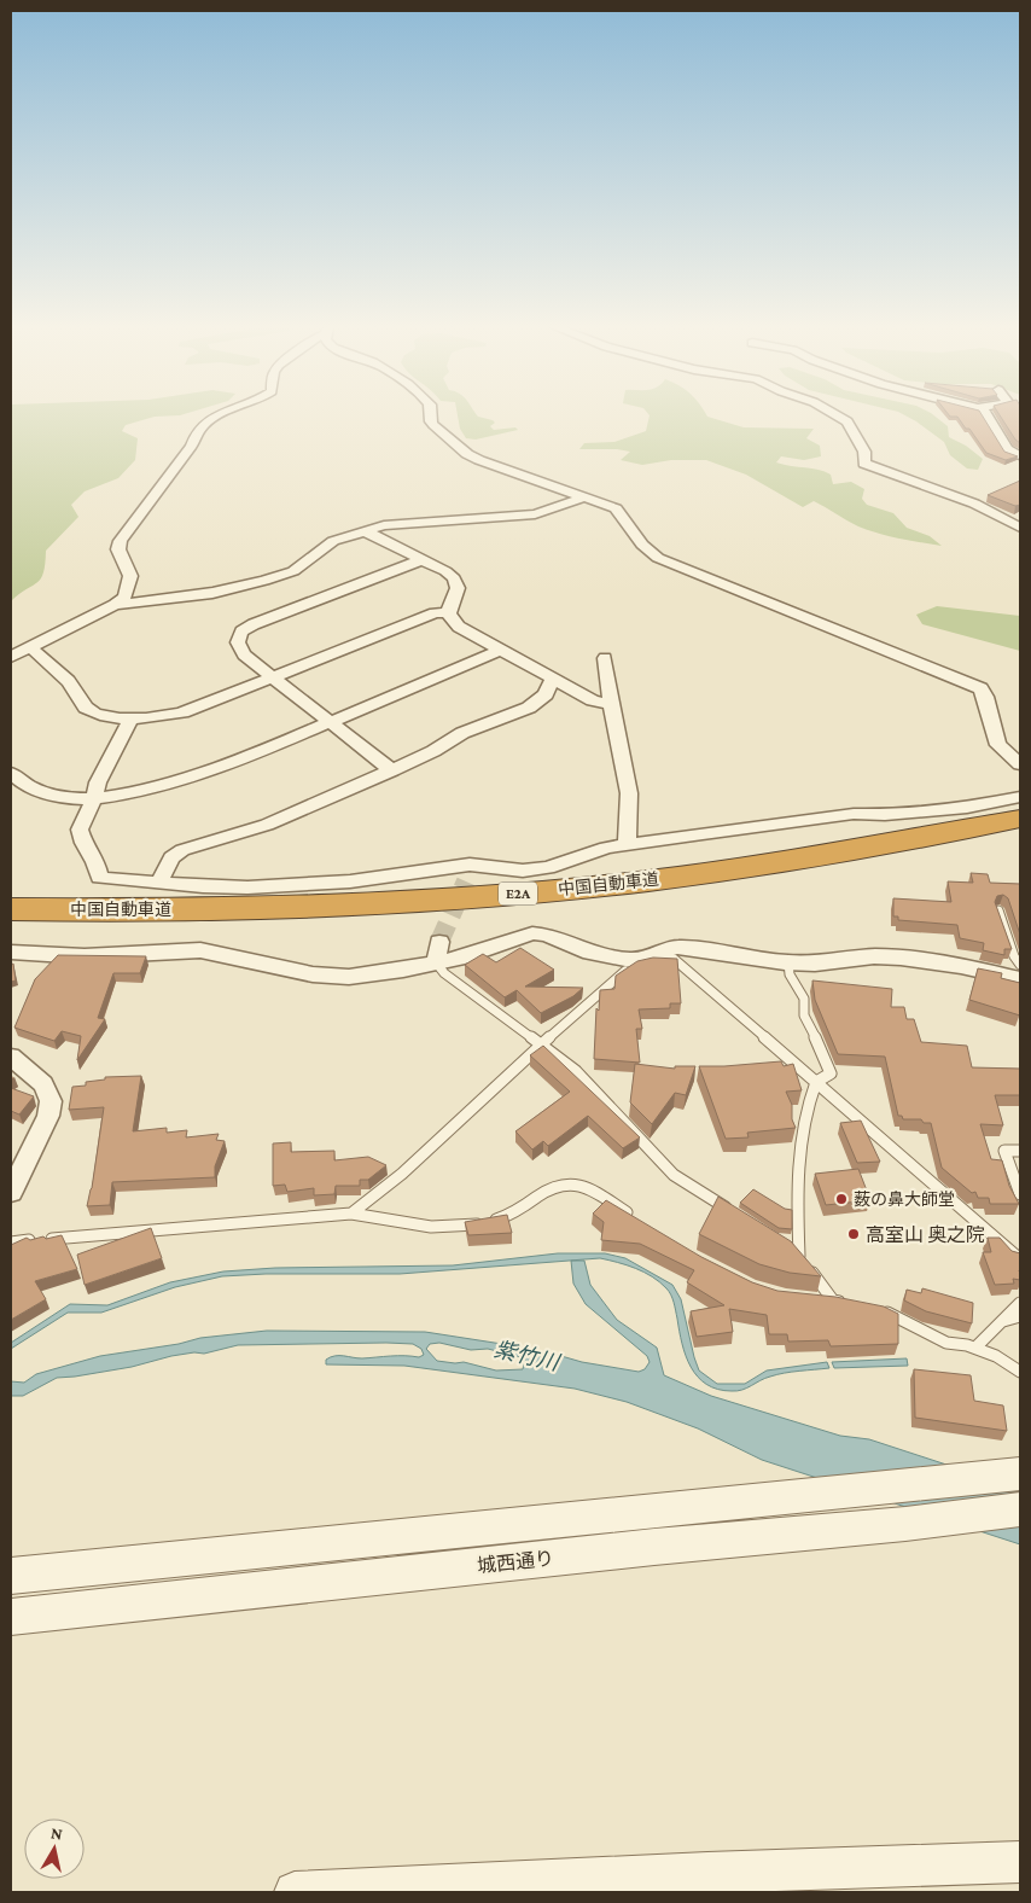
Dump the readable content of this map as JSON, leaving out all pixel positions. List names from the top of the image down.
{
  "streets": {
    "highway": ["中国自動車道", "E2A"],
    "street": ["城西通り"]
  },
  "water": ["紫竹川"],
  "places": ["薮の鼻大師堂", "高室山 奥之院"],
  "north": "top"
}
